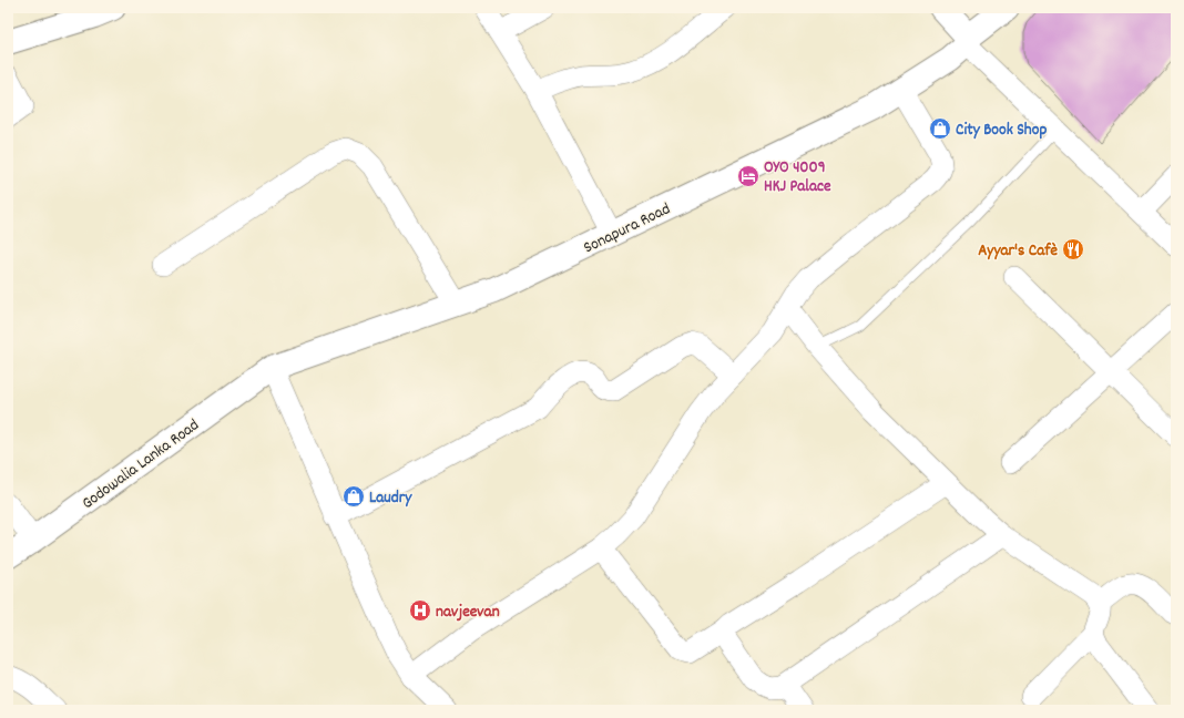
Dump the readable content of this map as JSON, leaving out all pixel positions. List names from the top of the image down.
{
  "streets": {
    "street": ["Sonapura Road", "Godowalia Lanka Road"]
  },
  "crossings": [
    ["Sonapura Road", "Godowalia Lanka Road"]
  ],
  "places": {
    "shop": ["City Book Shop", "Laudry"],
    "hotel": ["OYO 4009 HKJ Palace"],
    "restaurant": ["Ayyar's Cafè"],
    "hospital": ["navjeevan"]
  }
}
